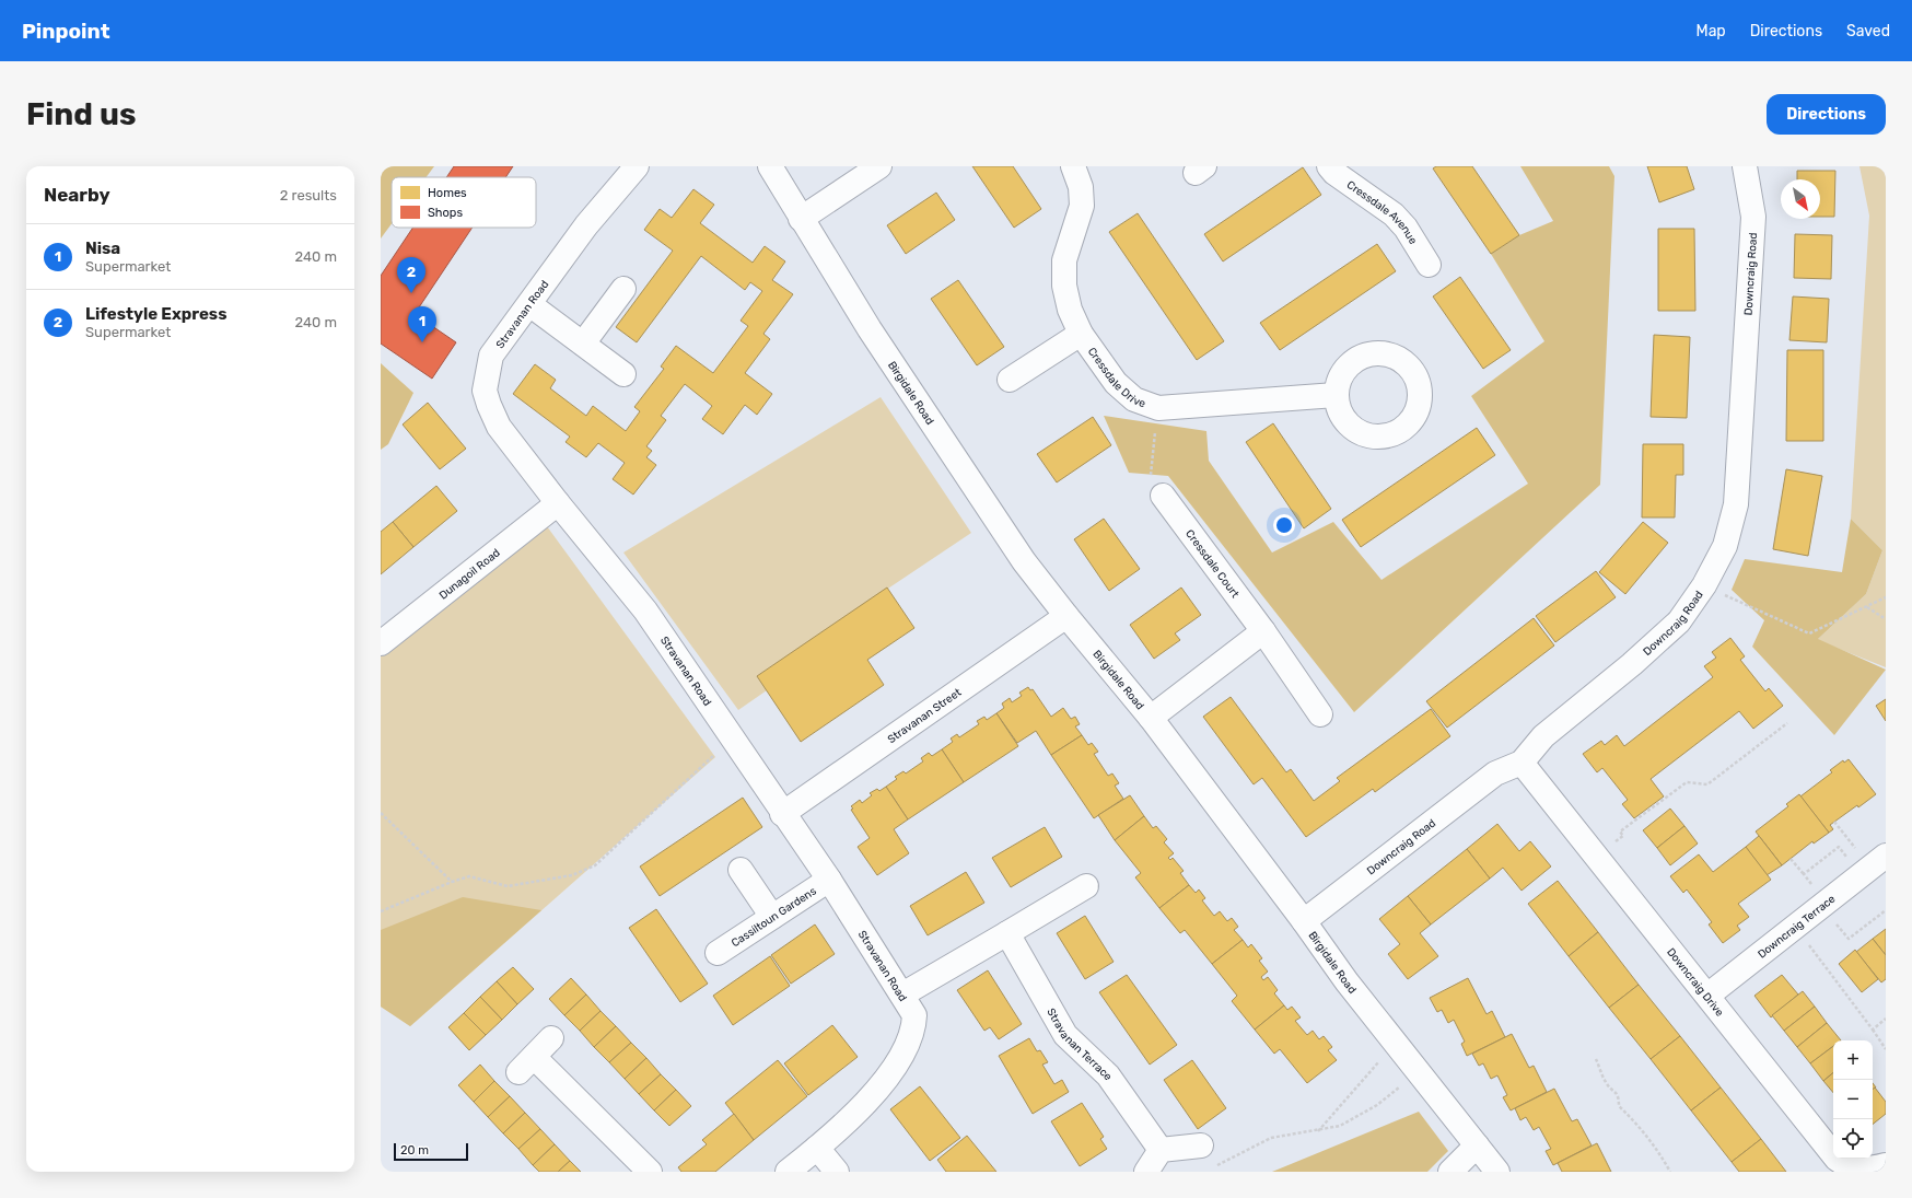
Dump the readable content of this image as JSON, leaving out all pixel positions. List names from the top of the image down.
{
  "streets": {
    "street": [
      "Cressdale Avenue",
      "Downcraig Road",
      "Stravanan Road",
      "Cressdale Drive",
      "Birgidale Road",
      "Cressdale Court",
      "Dunagoil Road",
      "Stravanan Street",
      "Cassiltoun Gardens",
      "Downcraig Terrace",
      "Downcraig Drive",
      "Stravanan Terrace"
    ]
  },
  "crossings": [
    ["Downcraig Road", "Birgidale Road"],
    ["Downcraig Road", "Downcraig Drive"],
    ["Stravanan Road", "Dunagoil Road"],
    ["Stravanan Road", "Stravanan Street"],
    ["Stravanan Road", "Cassiltoun Gardens"],
    ["Birgidale Road", "Stravanan Street"],
    ["Downcraig Terrace", "Downcraig Drive"]
  ],
  "legend": ["Homes", "Shops"],
  "scale_bar": "20 m",
  "north": "bottom right",
  "page": {
    "header": "Pinpoint",
    "nav": ["Map", "Directions", "Saved"],
    "buttons": "Directions",
    "title": "Find us",
    "heading": ["Nearby", "2 results"],
    "list": [
      {
        "mark": "1",
        "name": "Nisa",
        "note": "Supermarket",
        "value": "240 m"
      },
      {
        "mark": "2",
        "name": "Lifestyle Express",
        "note": "Supermarket",
        "value": "240 m"
      }
    ],
    "pins": ["2", "1"],
    "map_buttons": ["+", "−"],
    "scale": "20 m"
  }
}
